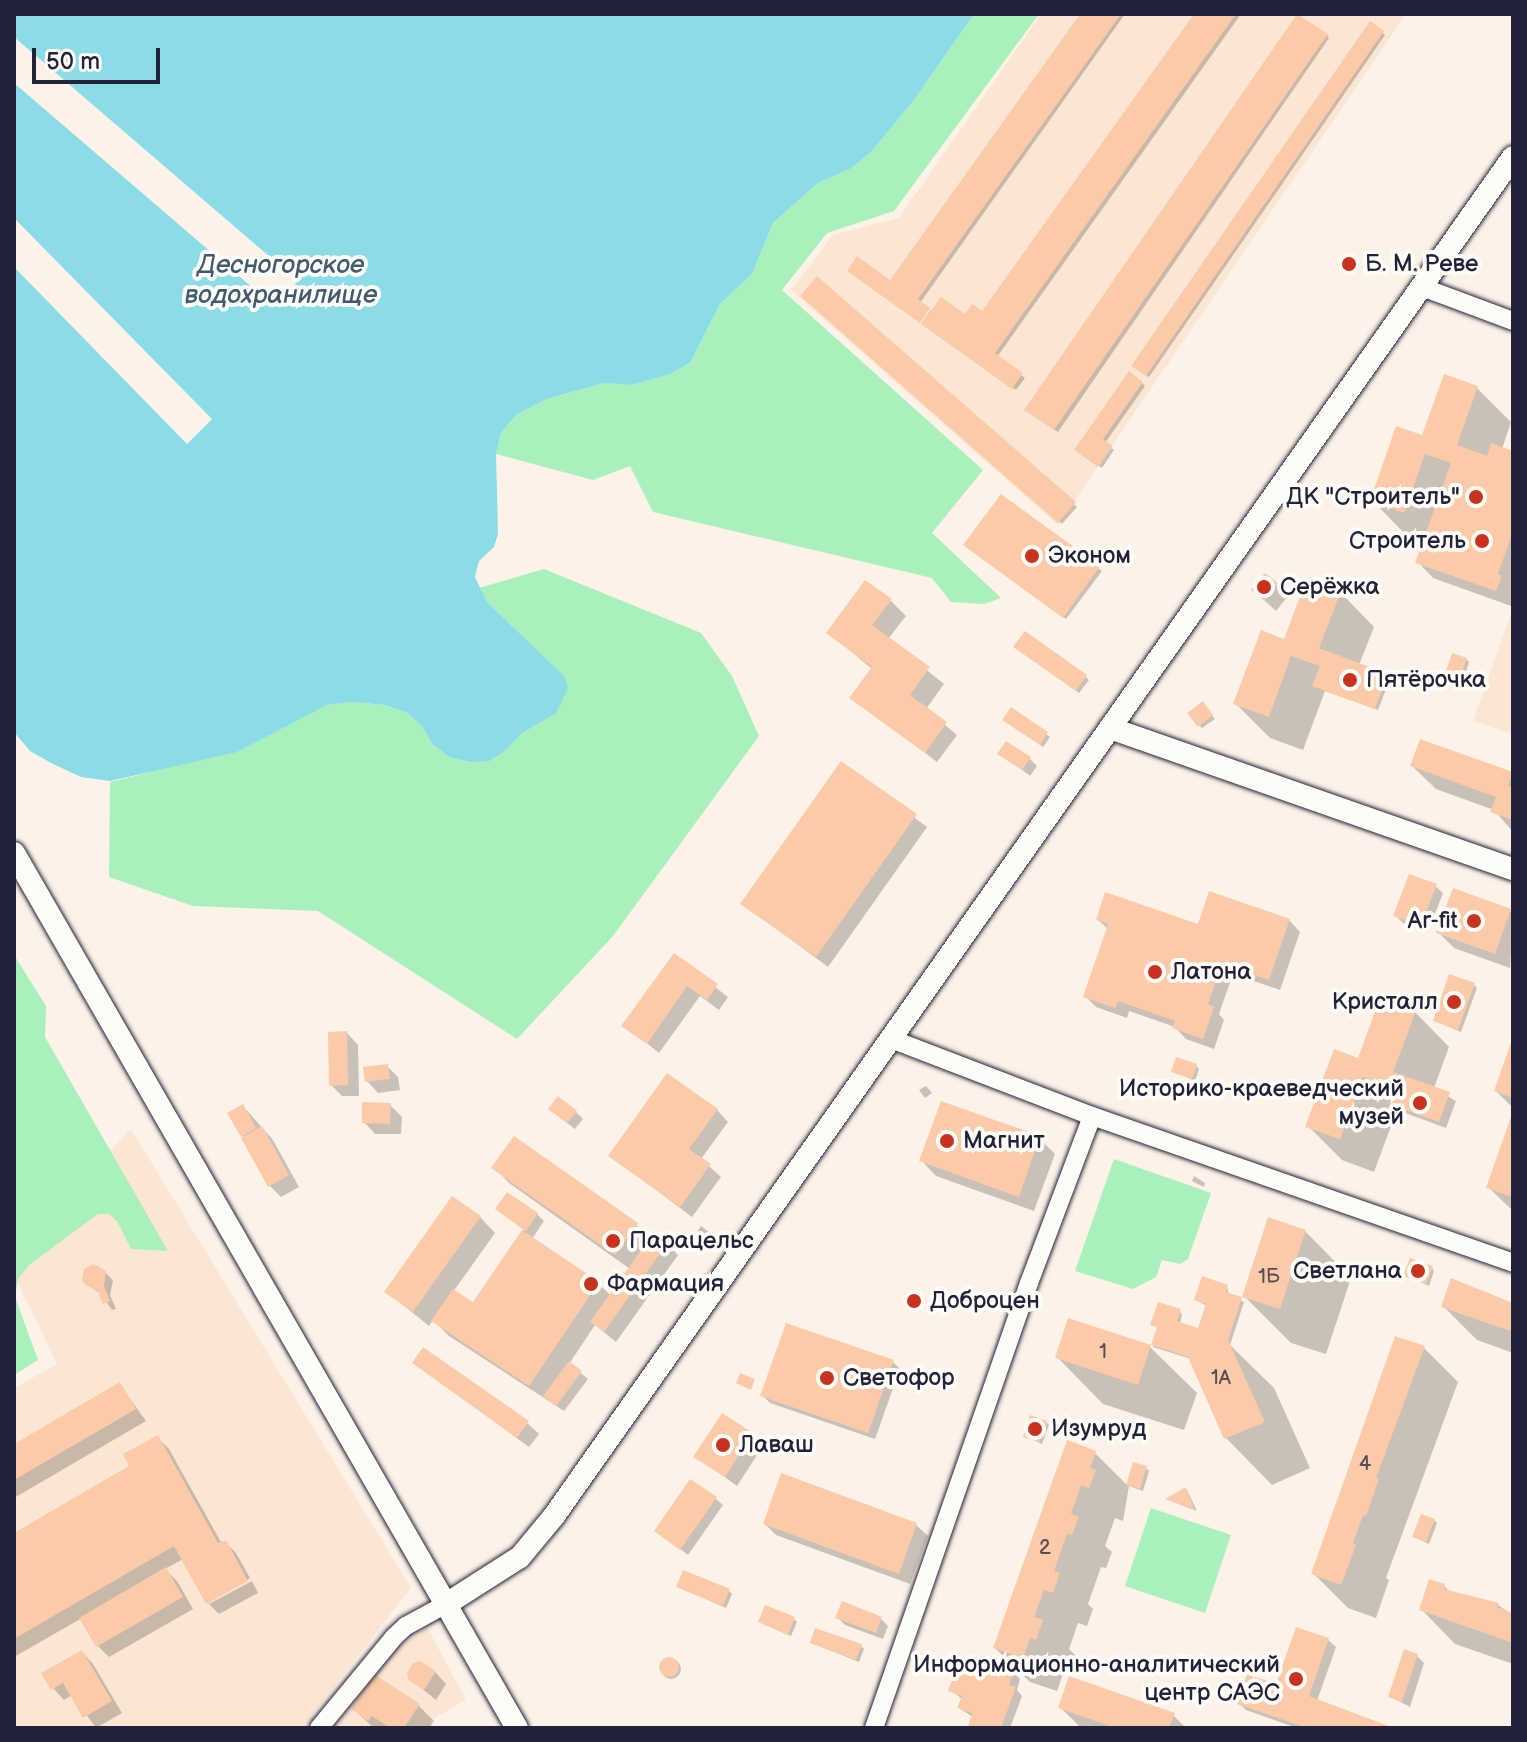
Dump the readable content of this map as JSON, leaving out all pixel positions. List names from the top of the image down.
{
  "water": ["Десногорское водохранилище"],
  "places": [
    "Б. М. Реве",
    "ДК \"Строитель\"",
    "Строитель",
    "Эконом",
    "Серёжка",
    "Пятёрочка",
    "Ar-fit",
    "Латона",
    "Кристалл",
    "Историко-краеведческий музей",
    "Магнит",
    "Парацельс",
    "Светлана",
    "Фармация",
    "Доброцен",
    "Светофор",
    "Изумруд",
    "Лаваш",
    "Информационно-аналитический центр САЭС"
  ],
  "house_numbers": [
    "1Б",
    "1",
    "1А",
    "4",
    "2"
  ],
  "scale_bar": "50 m"
}
